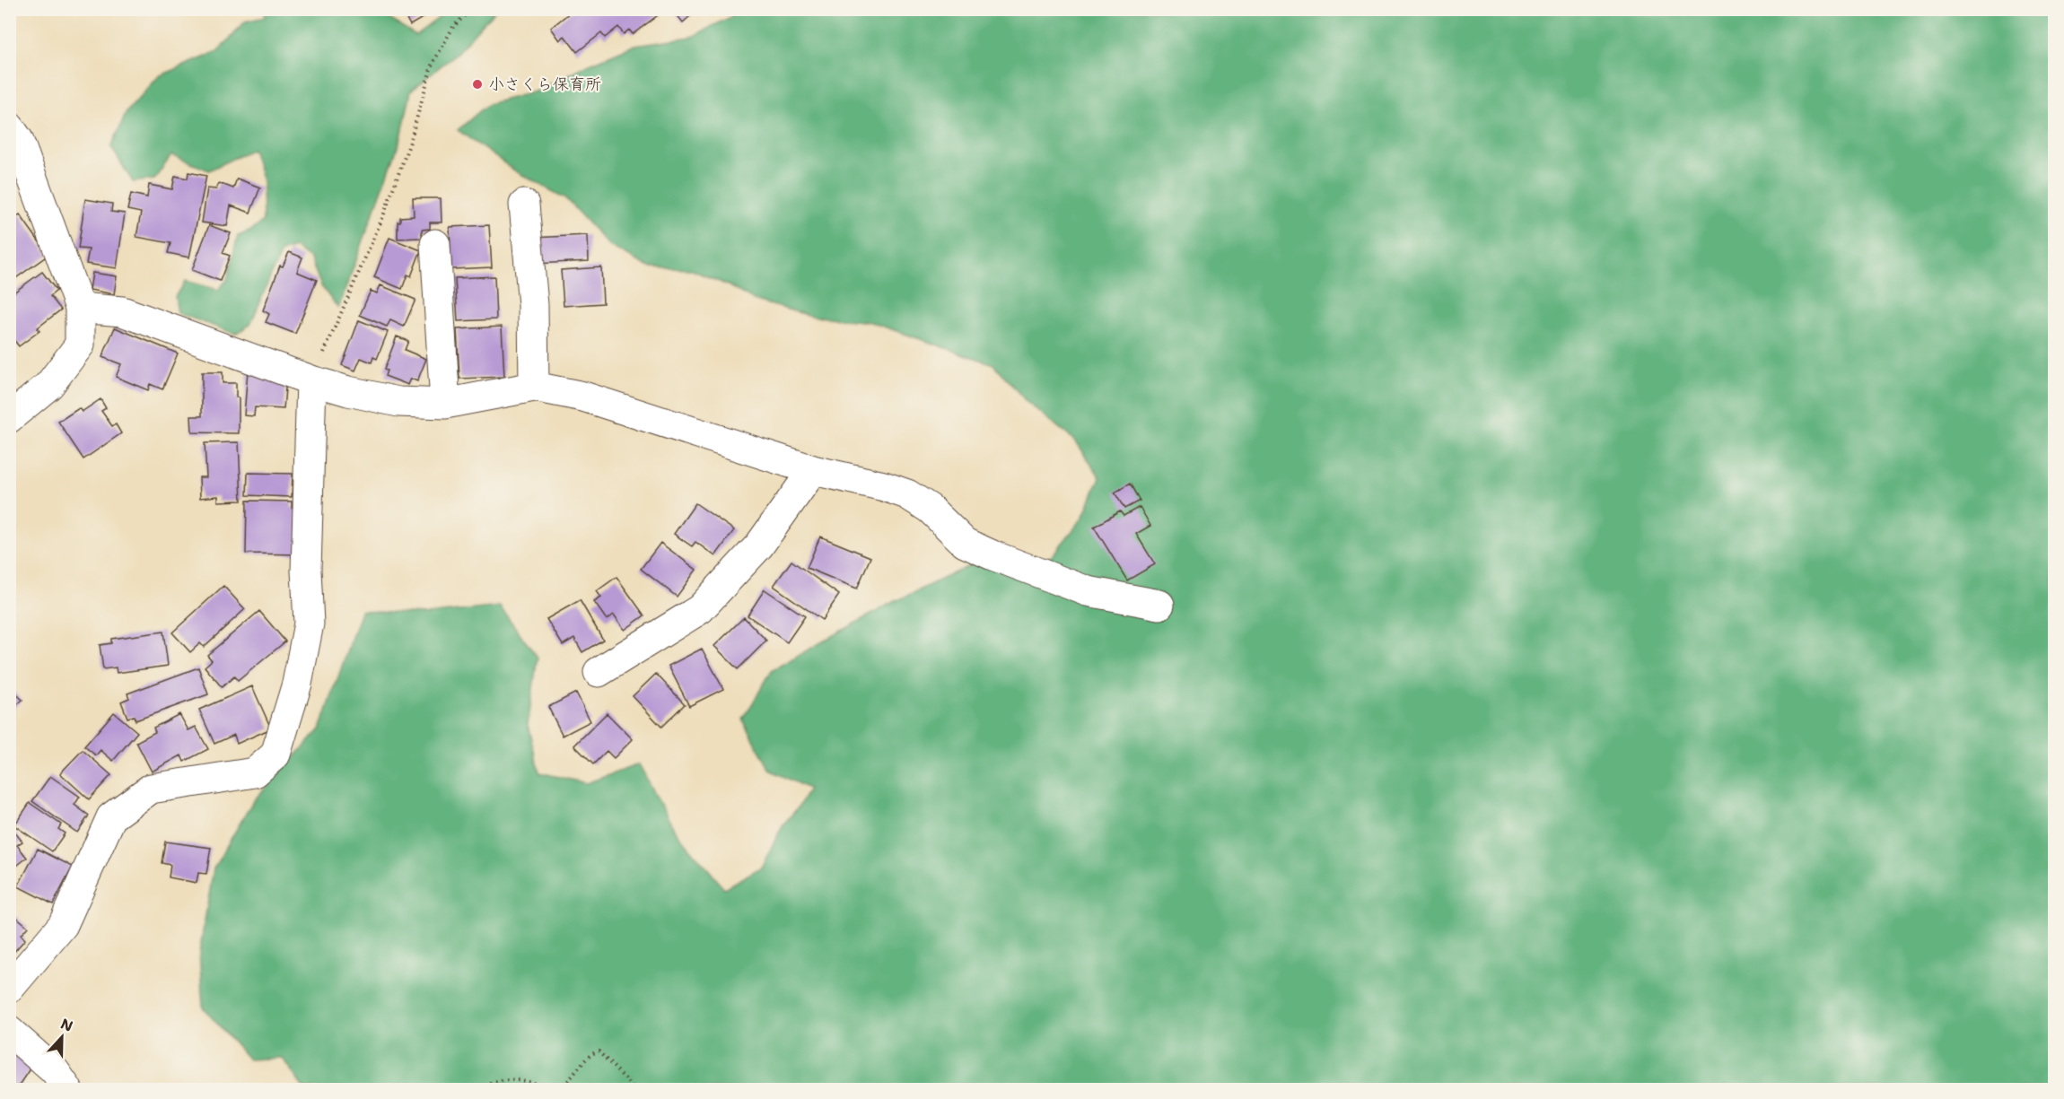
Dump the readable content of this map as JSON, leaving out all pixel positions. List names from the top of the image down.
{
  "places": ["小さくら保育所"],
  "north": "top"
}
